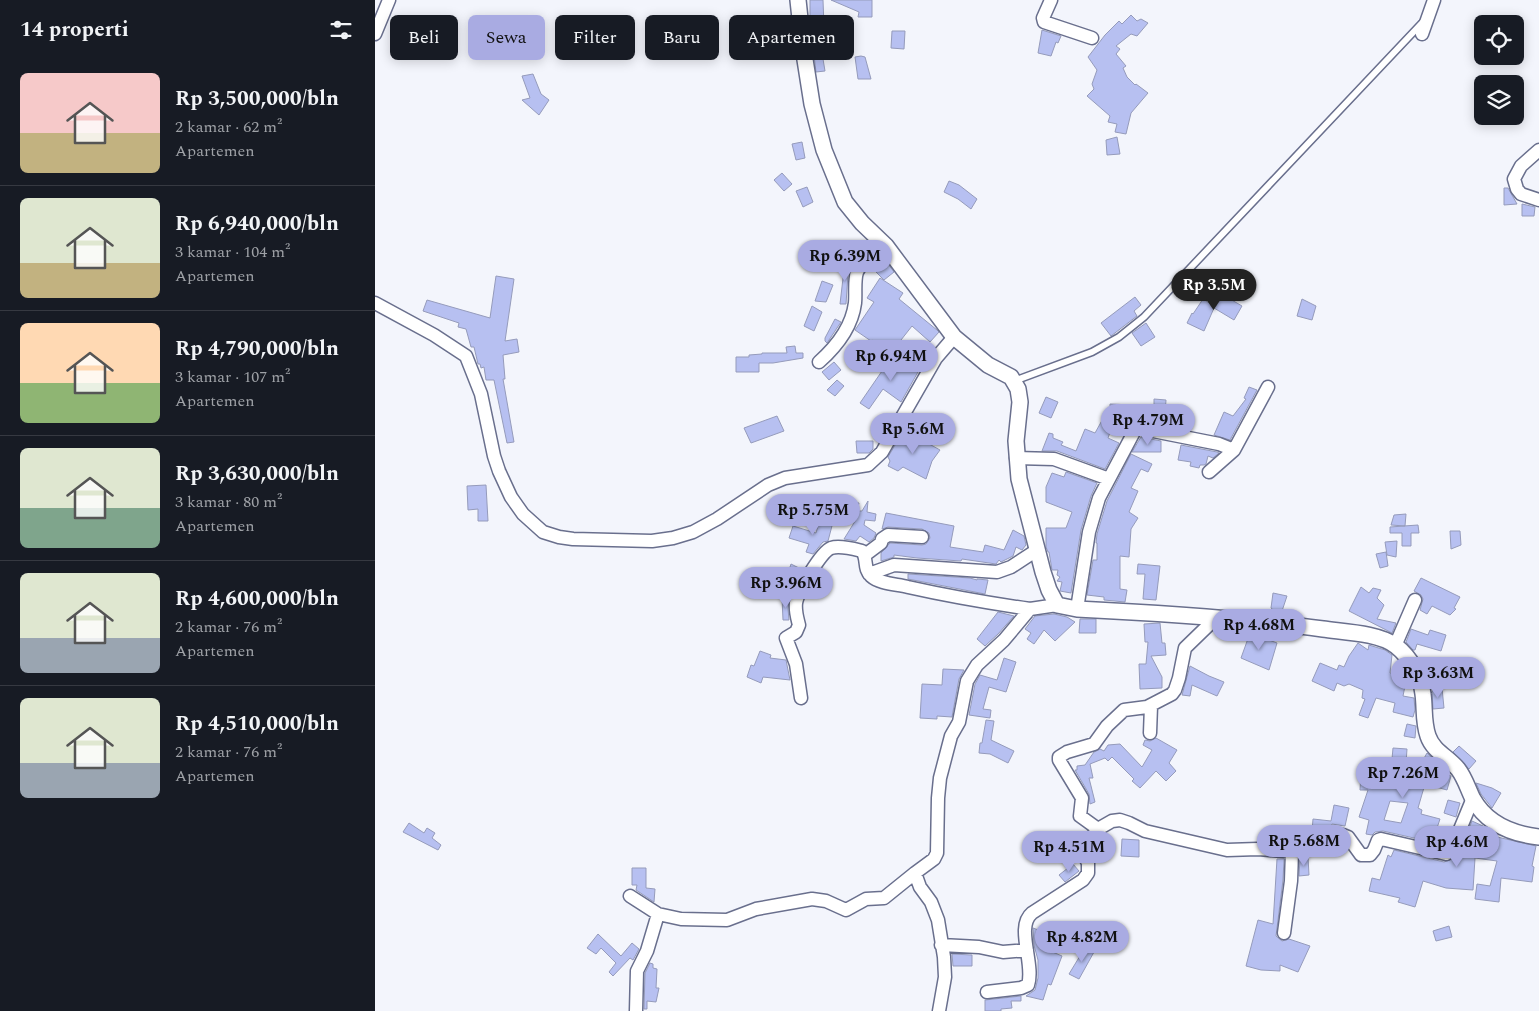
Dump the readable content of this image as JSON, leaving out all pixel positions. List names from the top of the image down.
{
  "page": {
    "heading": "14 properti",
    "chip": [
      "Beli",
      "Sewa",
      "Filter",
      "Baru",
      "Apartemen"
    ],
    "list": [
      {
        "name": "Rp 3,500,000/bln",
        "note": "2 kamar · 62 m² · Apartemen"
      },
      {
        "name": "Rp 6,940,000/bln",
        "note": "3 kamar · 104 m² · Apartemen"
      },
      {
        "name": "Rp 4,790,000/bln",
        "note": "3 kamar · 107 m² · Apartemen"
      },
      {
        "name": "Rp 3,630,000/bln",
        "note": "3 kamar · 80 m² · Apartemen"
      },
      {
        "name": "Rp 4,600,000/bln",
        "note": "2 kamar · 76 m² · Apartemen"
      },
      {
        "name": "Rp 4,510,000/bln",
        "note": "2 kamar · 76 m² · Apartemen"
      }
    ],
    "price": [
      "Rp 6.39M",
      "Rp 3.5M",
      "Rp 6.94M",
      "Rp 4.79M",
      "Rp 5.6M",
      "Rp 5.75M",
      "Rp 3.96M",
      "Rp 4.68M",
      "Rp 3.63M",
      "Rp 7.26M",
      "Rp 5.68M",
      "Rp 4.6M",
      "Rp 4.51M",
      "Rp 4.82M"
    ]
  }
}
